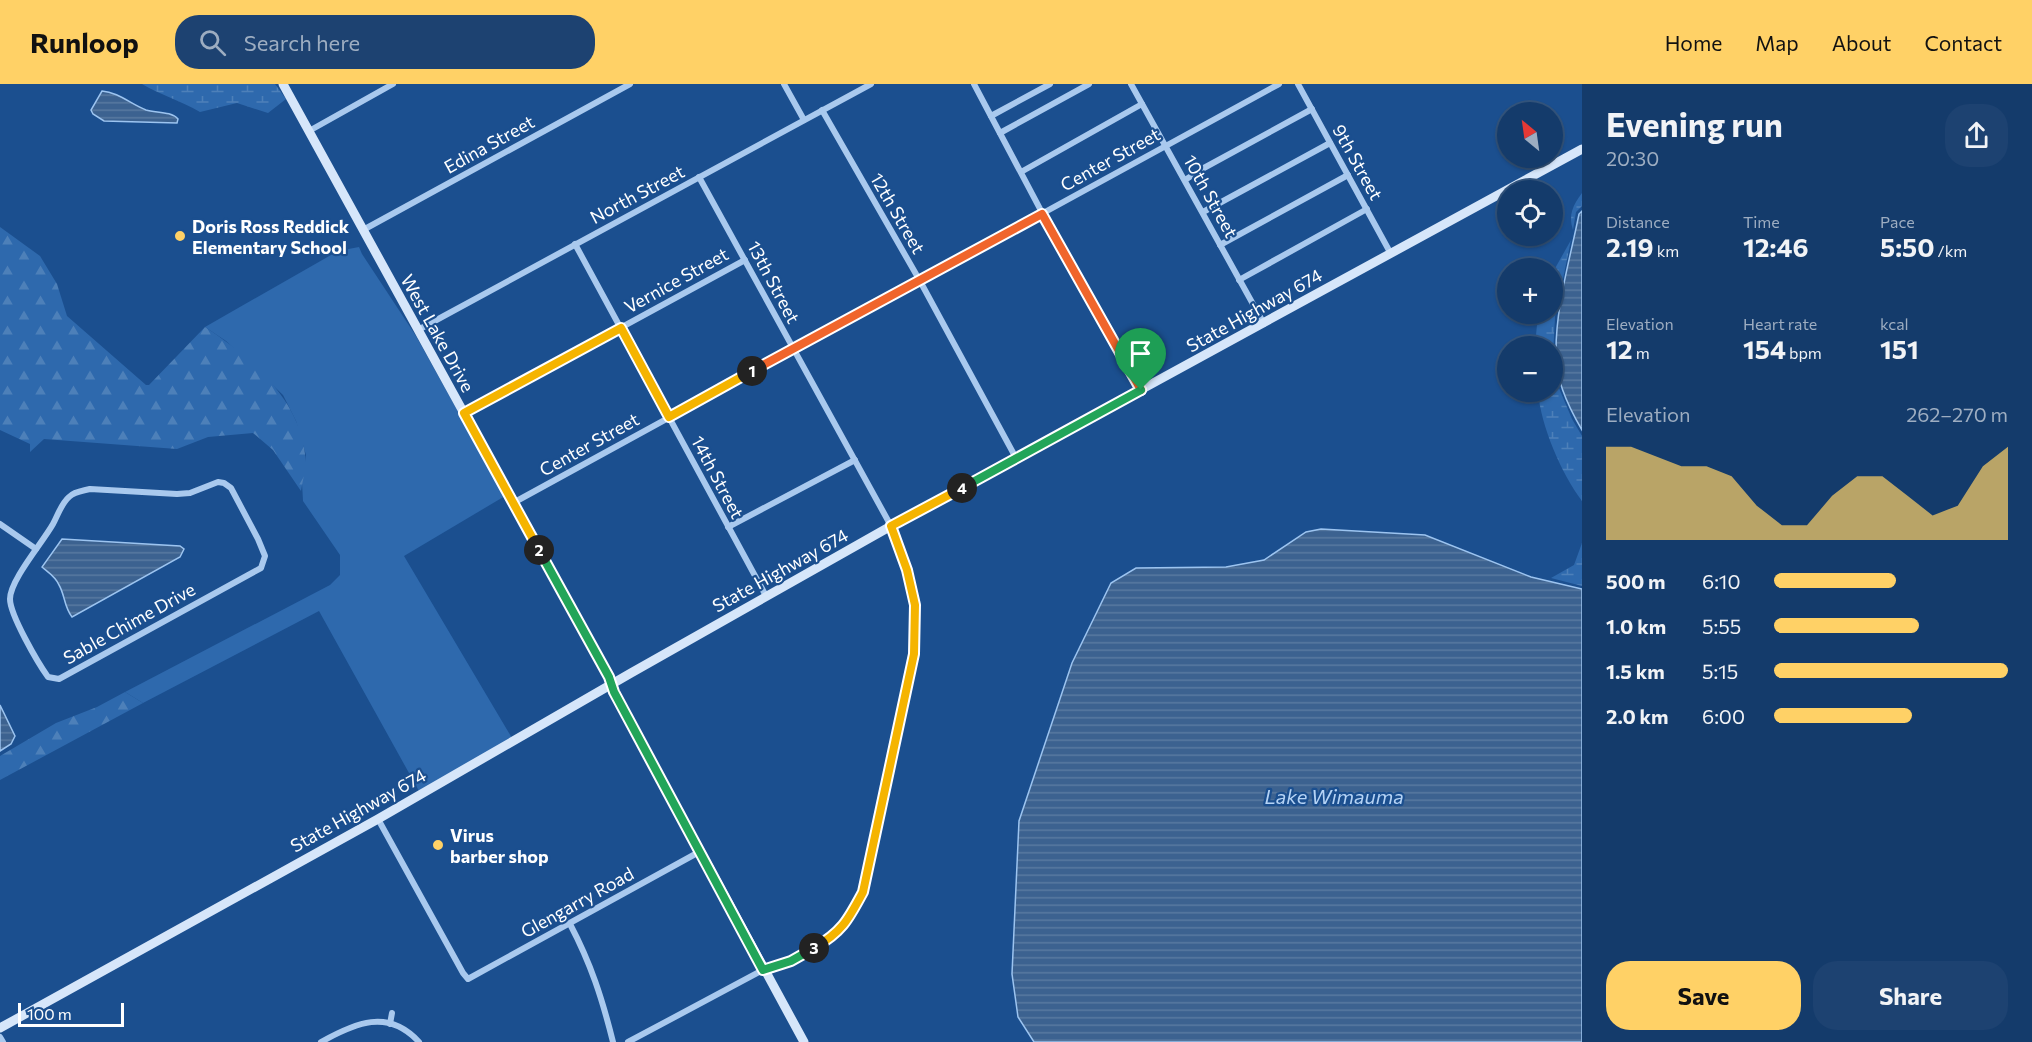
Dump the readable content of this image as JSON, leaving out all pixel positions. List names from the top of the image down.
{
  "streets": {
    "main road": ["State Highway 674", "West Lake Drive"],
    "street": [
      "Edina Street",
      "Center Street",
      "9th Street",
      "North Street",
      "10th Street",
      "12th Street",
      "Vernice Street",
      "13th Street",
      "14th Street",
      "Sable Chime Drive",
      "Glengarry Road"
    ]
  },
  "crossings": [
    ["Edina Street", "West Lake Drive"],
    ["Center Street", "10th Street"],
    ["Center Street", "12th Street"],
    ["Center Street", "13th Street"],
    ["Center Street", "West Lake Drive"],
    ["Center Street", "14th Street"],
    ["9th Street", "State Highway 674"],
    ["North Street", "12th Street"],
    ["North Street", "13th Street"],
    ["North Street", "West Lake Drive"],
    ["North Street", "14th Street"],
    ["10th Street", "State Highway 674"],
    ["12th Street", "State Highway 674"],
    ["Vernice Street", "13th Street"],
    ["Vernice Street", "West Lake Drive"],
    ["Vernice Street", "14th Street"],
    ["13th Street", "State Highway 674"],
    ["13th Street", "West Lake Drive"],
    ["State Highway 674", "West Lake Drive"],
    ["State Highway 674", "14th Street"],
    ["State Highway 674", "Glengarry Road"],
    ["West Lake Drive", "Glengarry Road"]
  ],
  "water": ["Lake Wimauma"],
  "places": ["Doris Ross Reddick Elementary School", "Virus barber shop"],
  "scale_bar": "100 m",
  "north": "top left",
  "page": {
    "header": "Runloop",
    "search": "Search here",
    "nav": [
      "Home",
      "Map",
      "About",
      "Contact"
    ],
    "heading": ["Evening run", "20:30"],
    "map_buttons": ["+", "−"],
    "stats": [
      ["Distance", "2.19 km"],
      ["Time", "12:46"],
      ["Pace", "5:50 /km"],
      ["Elevation", "12 m"],
      ["Heart rate", "154 bpm"],
      ["kcal", "151"]
    ],
    "pins": [
      "1",
      "4",
      "2",
      "3"
    ],
    "chart": ["Elevation", "262–270 m"],
    "list": [
      {
        "name": "500 m",
        "note": "6:10"
      },
      {
        "name": "1.0 km",
        "note": "5:55"
      },
      {
        "name": "1.5 km",
        "note": "5:15"
      },
      {
        "name": "2.0 km",
        "note": "6:00"
      }
    ],
    "buttons": ["Save", "Share"],
    "scale": "100 m"
  }
}
